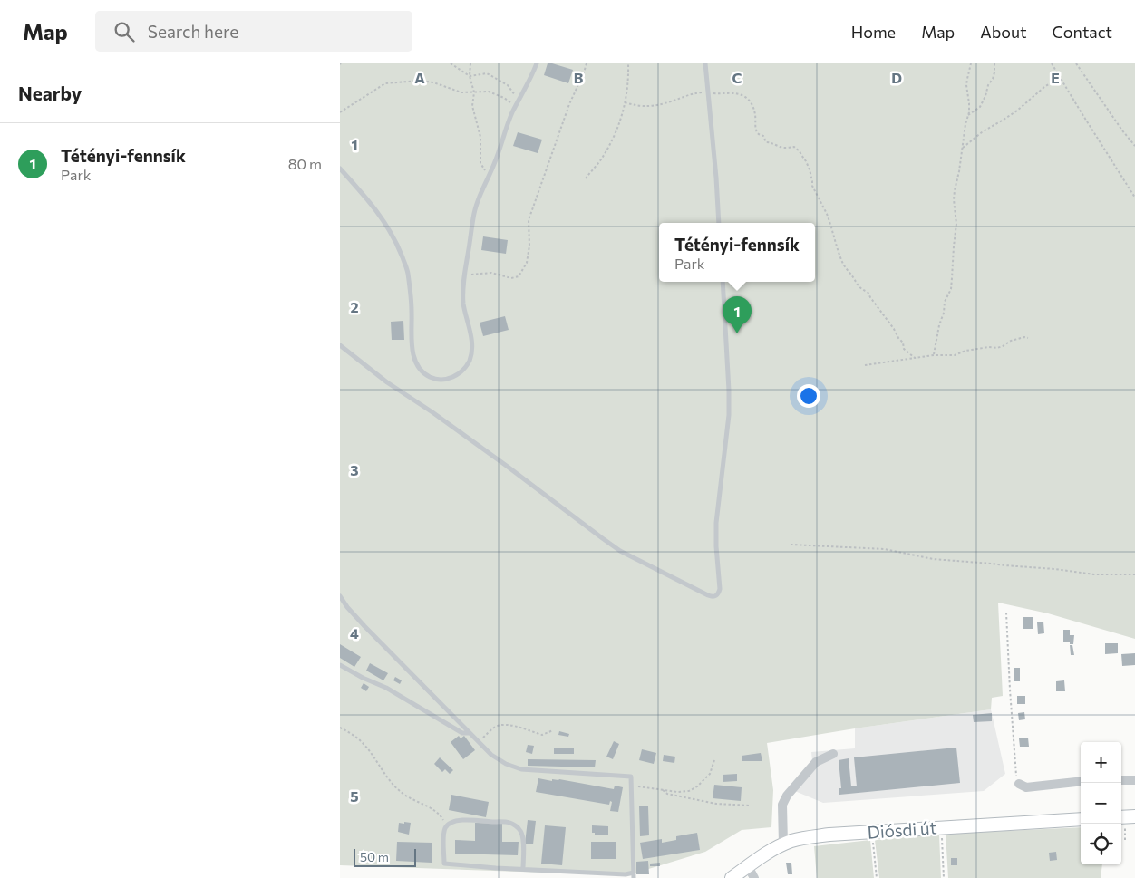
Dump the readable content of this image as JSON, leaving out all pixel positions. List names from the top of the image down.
{
  "streets": {
    "main road": ["Diósdi út"]
  },
  "scale_bar": "50 m",
  "page": {
    "header": "Map",
    "search": "Search here",
    "nav": [
      "Home",
      "Map",
      "About",
      "Contact"
    ],
    "heading": "Nearby",
    "list": [
      {
        "mark": "1",
        "name": "Tétényi-fennsík",
        "note": "Park",
        "value": "80 m"
      }
    ],
    "popup": ["Tétényi-fennsík", "Park"],
    "pins": "1",
    "map_buttons": ["+", "−"],
    "scale": "50 m"
  },
  "grid": {
    "columns": [
      "A",
      "B",
      "C",
      "D",
      "E"
    ],
    "rows": [
      "1",
      "2",
      "3",
      "4",
      "5"
    ]
  }
}
